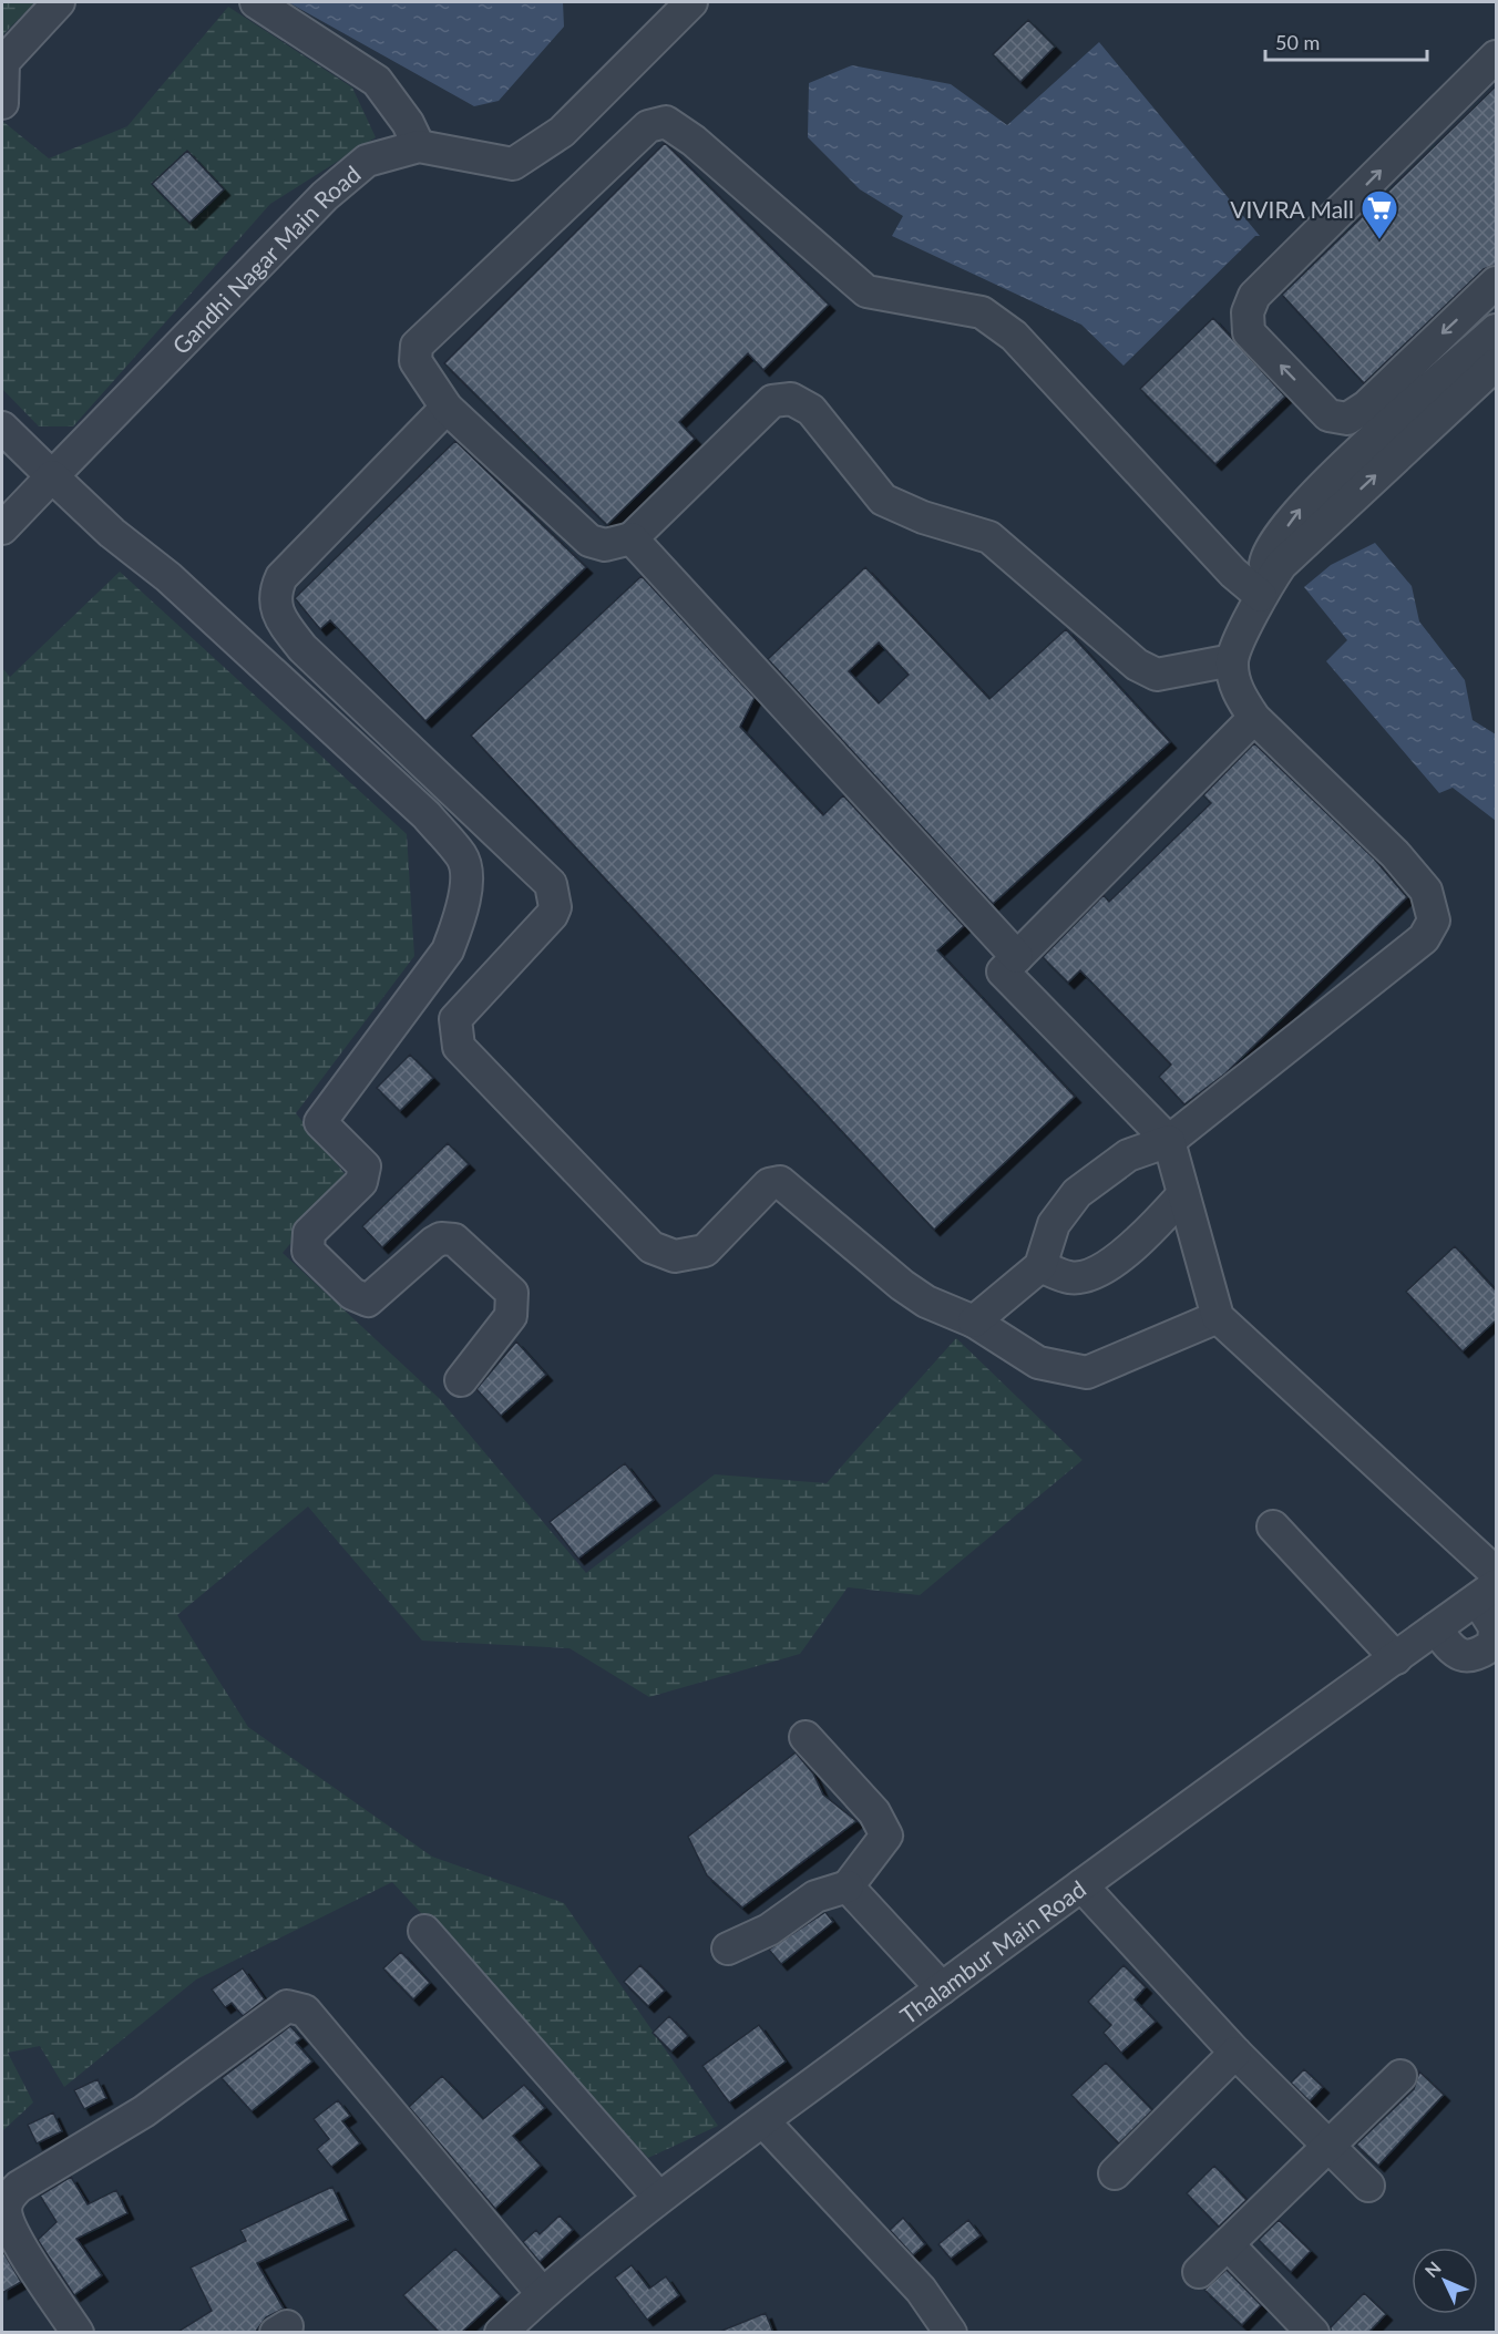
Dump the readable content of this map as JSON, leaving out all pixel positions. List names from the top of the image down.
{
  "streets": {
    "street": ["Gandhi Nagar Main Road", "Thalambur Main Road"]
  },
  "places": {
    "supermarket": ["VIVIRA Mall"]
  },
  "scale_bar": "50 m",
  "north": "top left"
}
